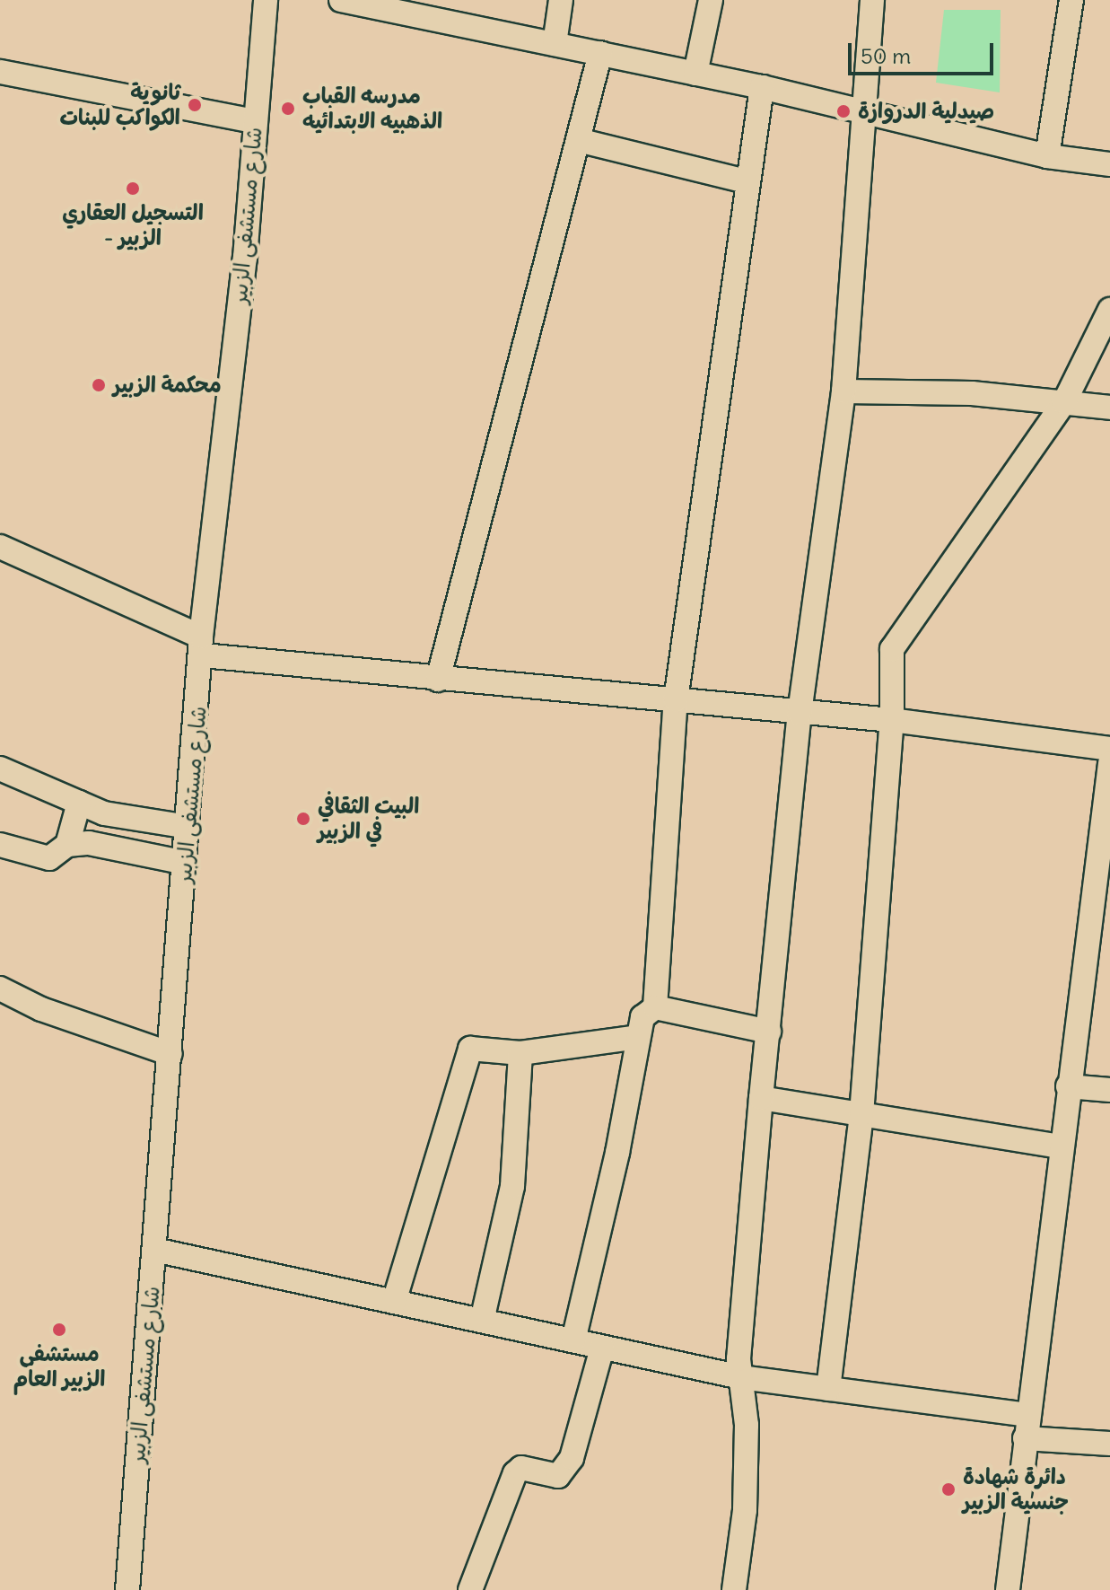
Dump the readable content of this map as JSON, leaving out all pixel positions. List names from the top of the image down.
{
  "streets": {
    "street": ["شارع مستشفى الزبير"]
  },
  "places": [
    "ثانوية الكواكب للبنات",
    "مدرسه القباب الذهبيه الابتدائيه",
    "صيدلية الدروازة",
    "التسجيل العقاري - الزبير",
    "محكمة الزبير",
    "البيت الثقافي في الزبير",
    "مستشفى الزبير العام",
    "دائرة شهادة جنسية الزبير"
  ],
  "scale_bar": "50 m"
}
